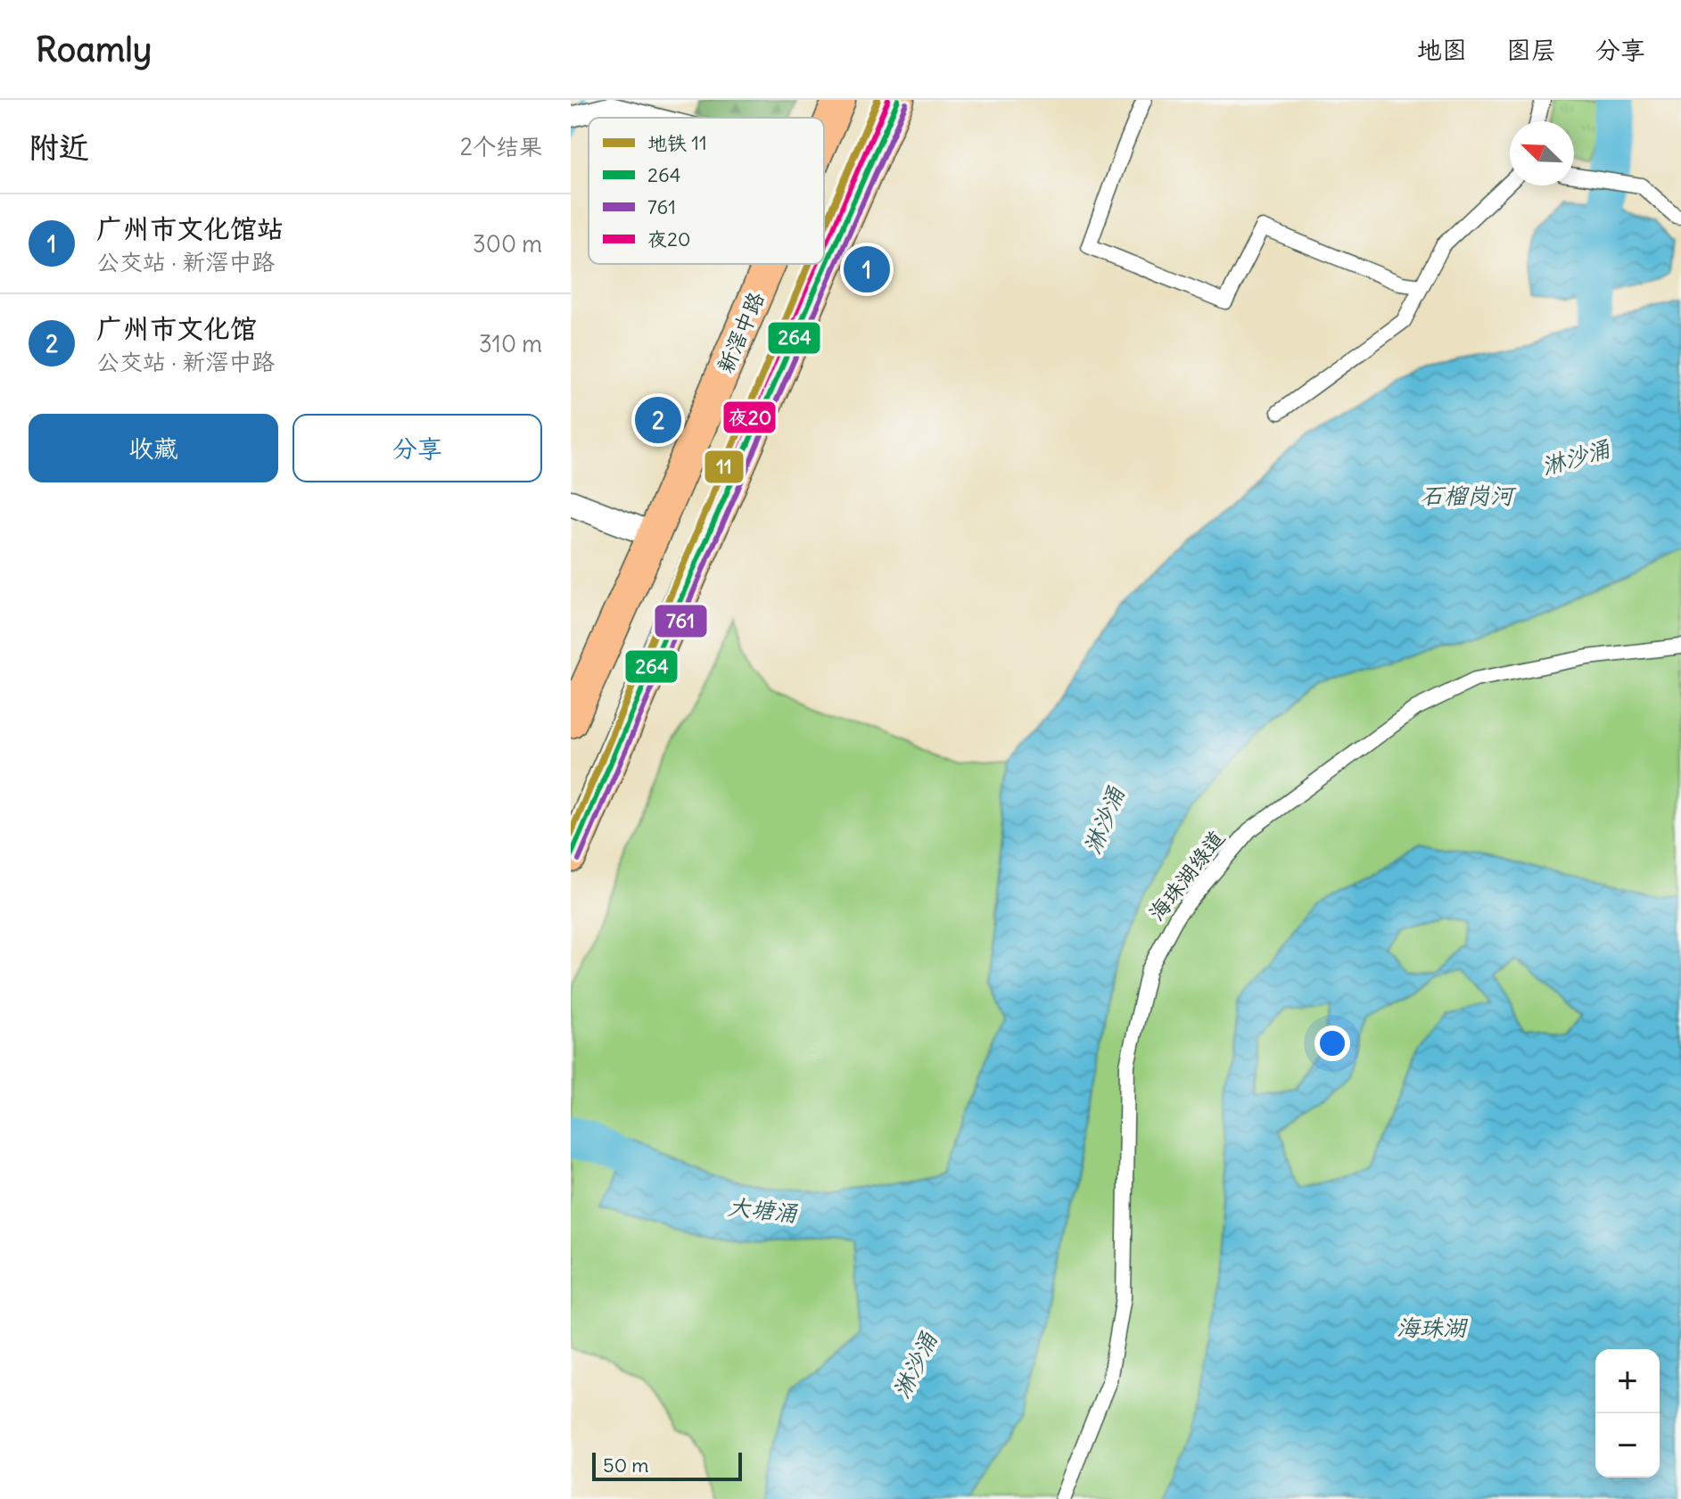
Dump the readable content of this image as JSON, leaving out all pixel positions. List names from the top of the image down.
{
  "streets": {
    "highway": ["新滘中路"],
    "street": ["海珠湖绿道"]
  },
  "water": [
    "淋沙涌",
    "石榴岗河",
    "大塘涌",
    "海珠湖"
  ],
  "lines": [
    "metro line 11",
    "transit line 264",
    "transit line 夜20",
    "transit line 761"
  ],
  "legend": [
    "地铁 11",
    "264",
    "761",
    "夜20"
  ],
  "scale_bar": "50 m",
  "north": "top left",
  "page": {
    "header": "Roamly",
    "nav": ["地图", "图层", "分享"],
    "heading": ["附近", "2个结果"],
    "list": [
      {
        "mark": "1",
        "name": "广州市文化馆站",
        "note": "公交站 · 新滘中路",
        "value": "300 m"
      },
      {
        "mark": "2",
        "name": "广州市文化馆",
        "note": "公交站 · 新滘中路",
        "value": "310 m"
      }
    ],
    "pins": ["1", "2"],
    "buttons": ["收藏", "分享"],
    "map_buttons": ["+", "−"],
    "scale": "50 m"
  }
}
